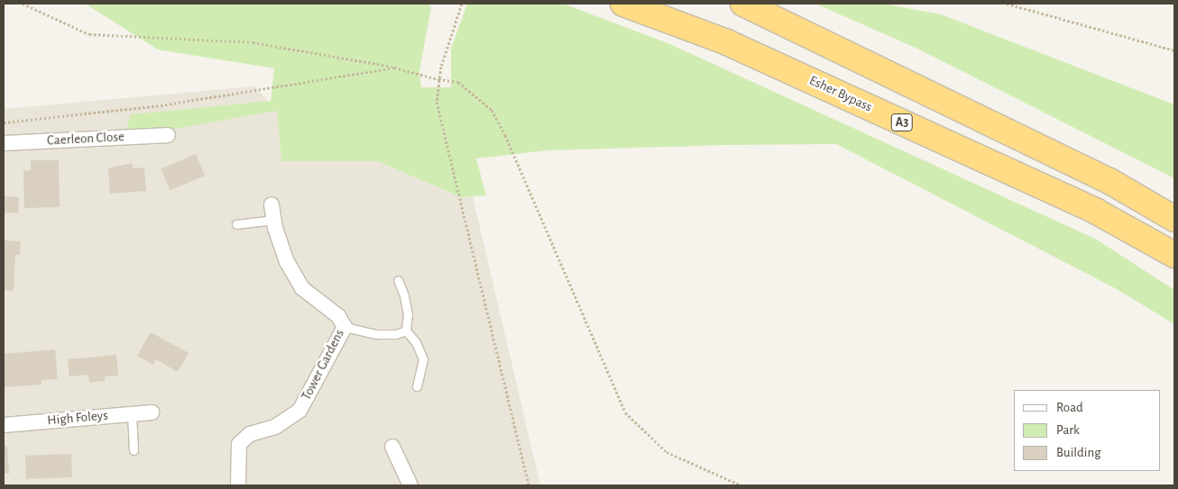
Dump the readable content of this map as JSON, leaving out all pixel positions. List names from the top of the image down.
{
  "streets": {
    "highway": ["Esher Bypass", "A3"],
    "street": ["Caerleon Close", "Tower Gardens", "High Foleys"]
  },
  "legend": ["Road", "Park", "Building"]
}
